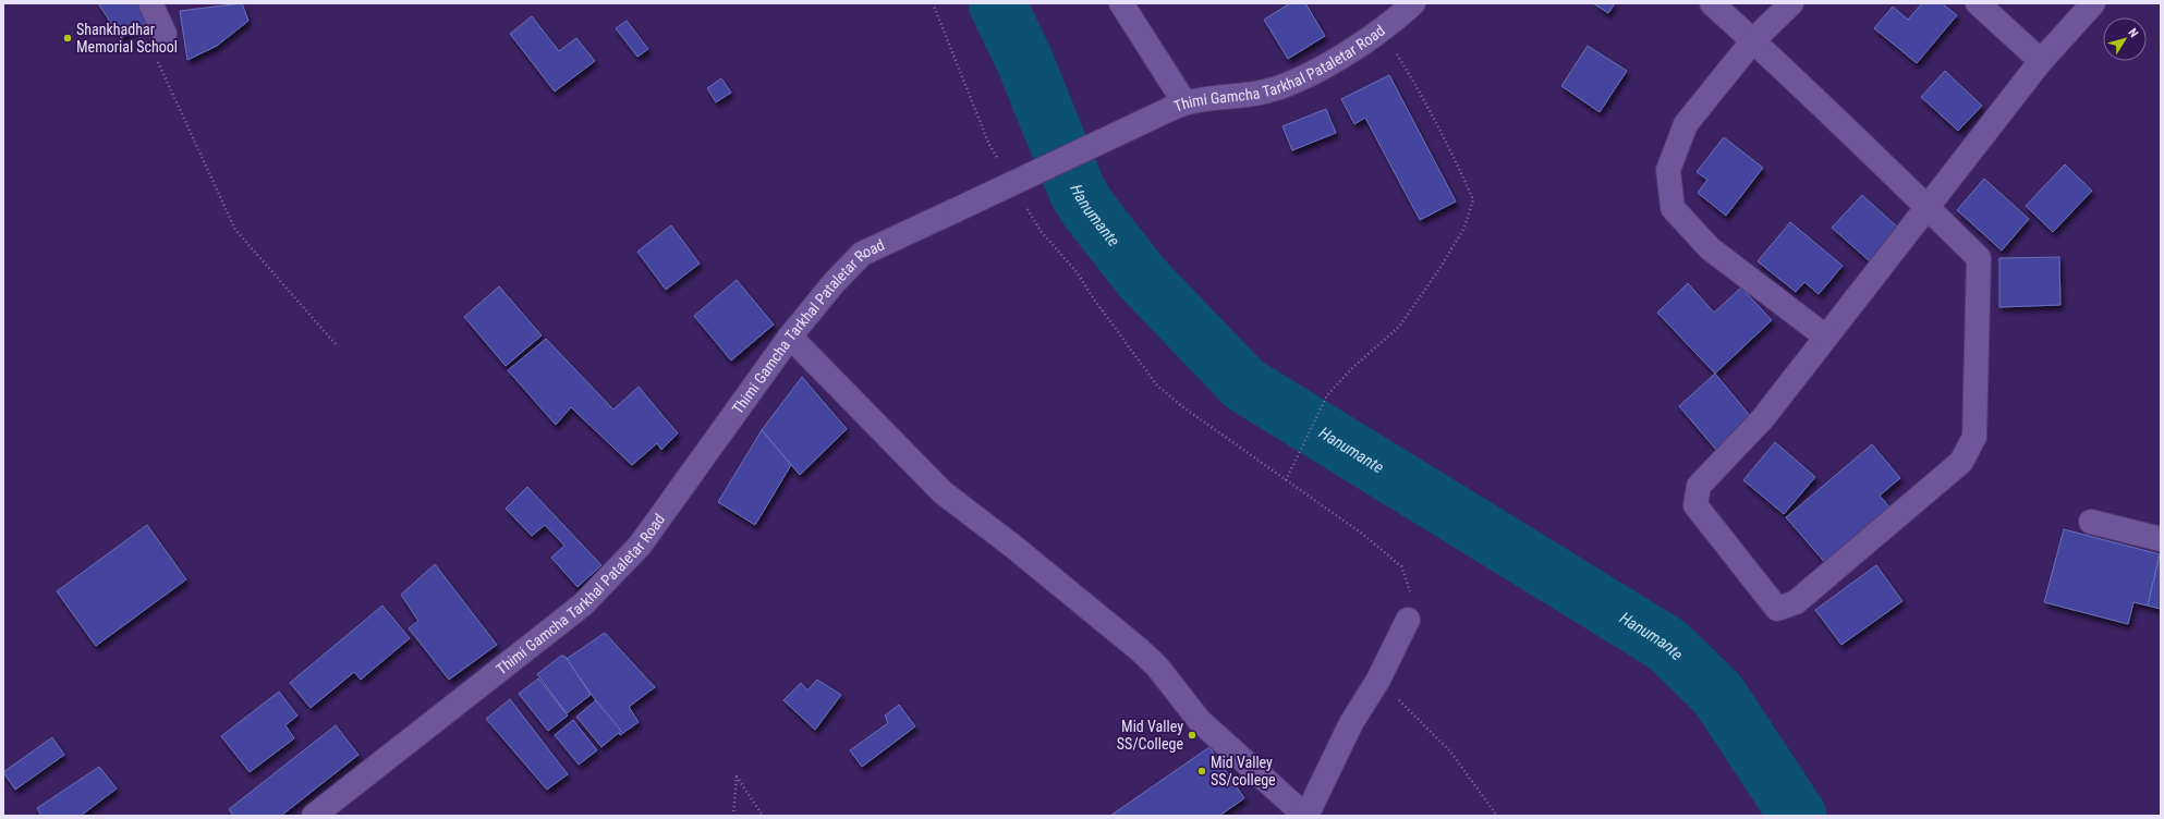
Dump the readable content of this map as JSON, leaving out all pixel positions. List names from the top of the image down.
{
  "streets": {
    "street": ["Thimi Gamcha Tarkhal Pataletar Road"]
  },
  "water": ["Hanumante"],
  "places": ["Shankhadhar Memorial School", "Mid Valley SS/College", "Mid Valley SS/college"],
  "north": "top right"
}
